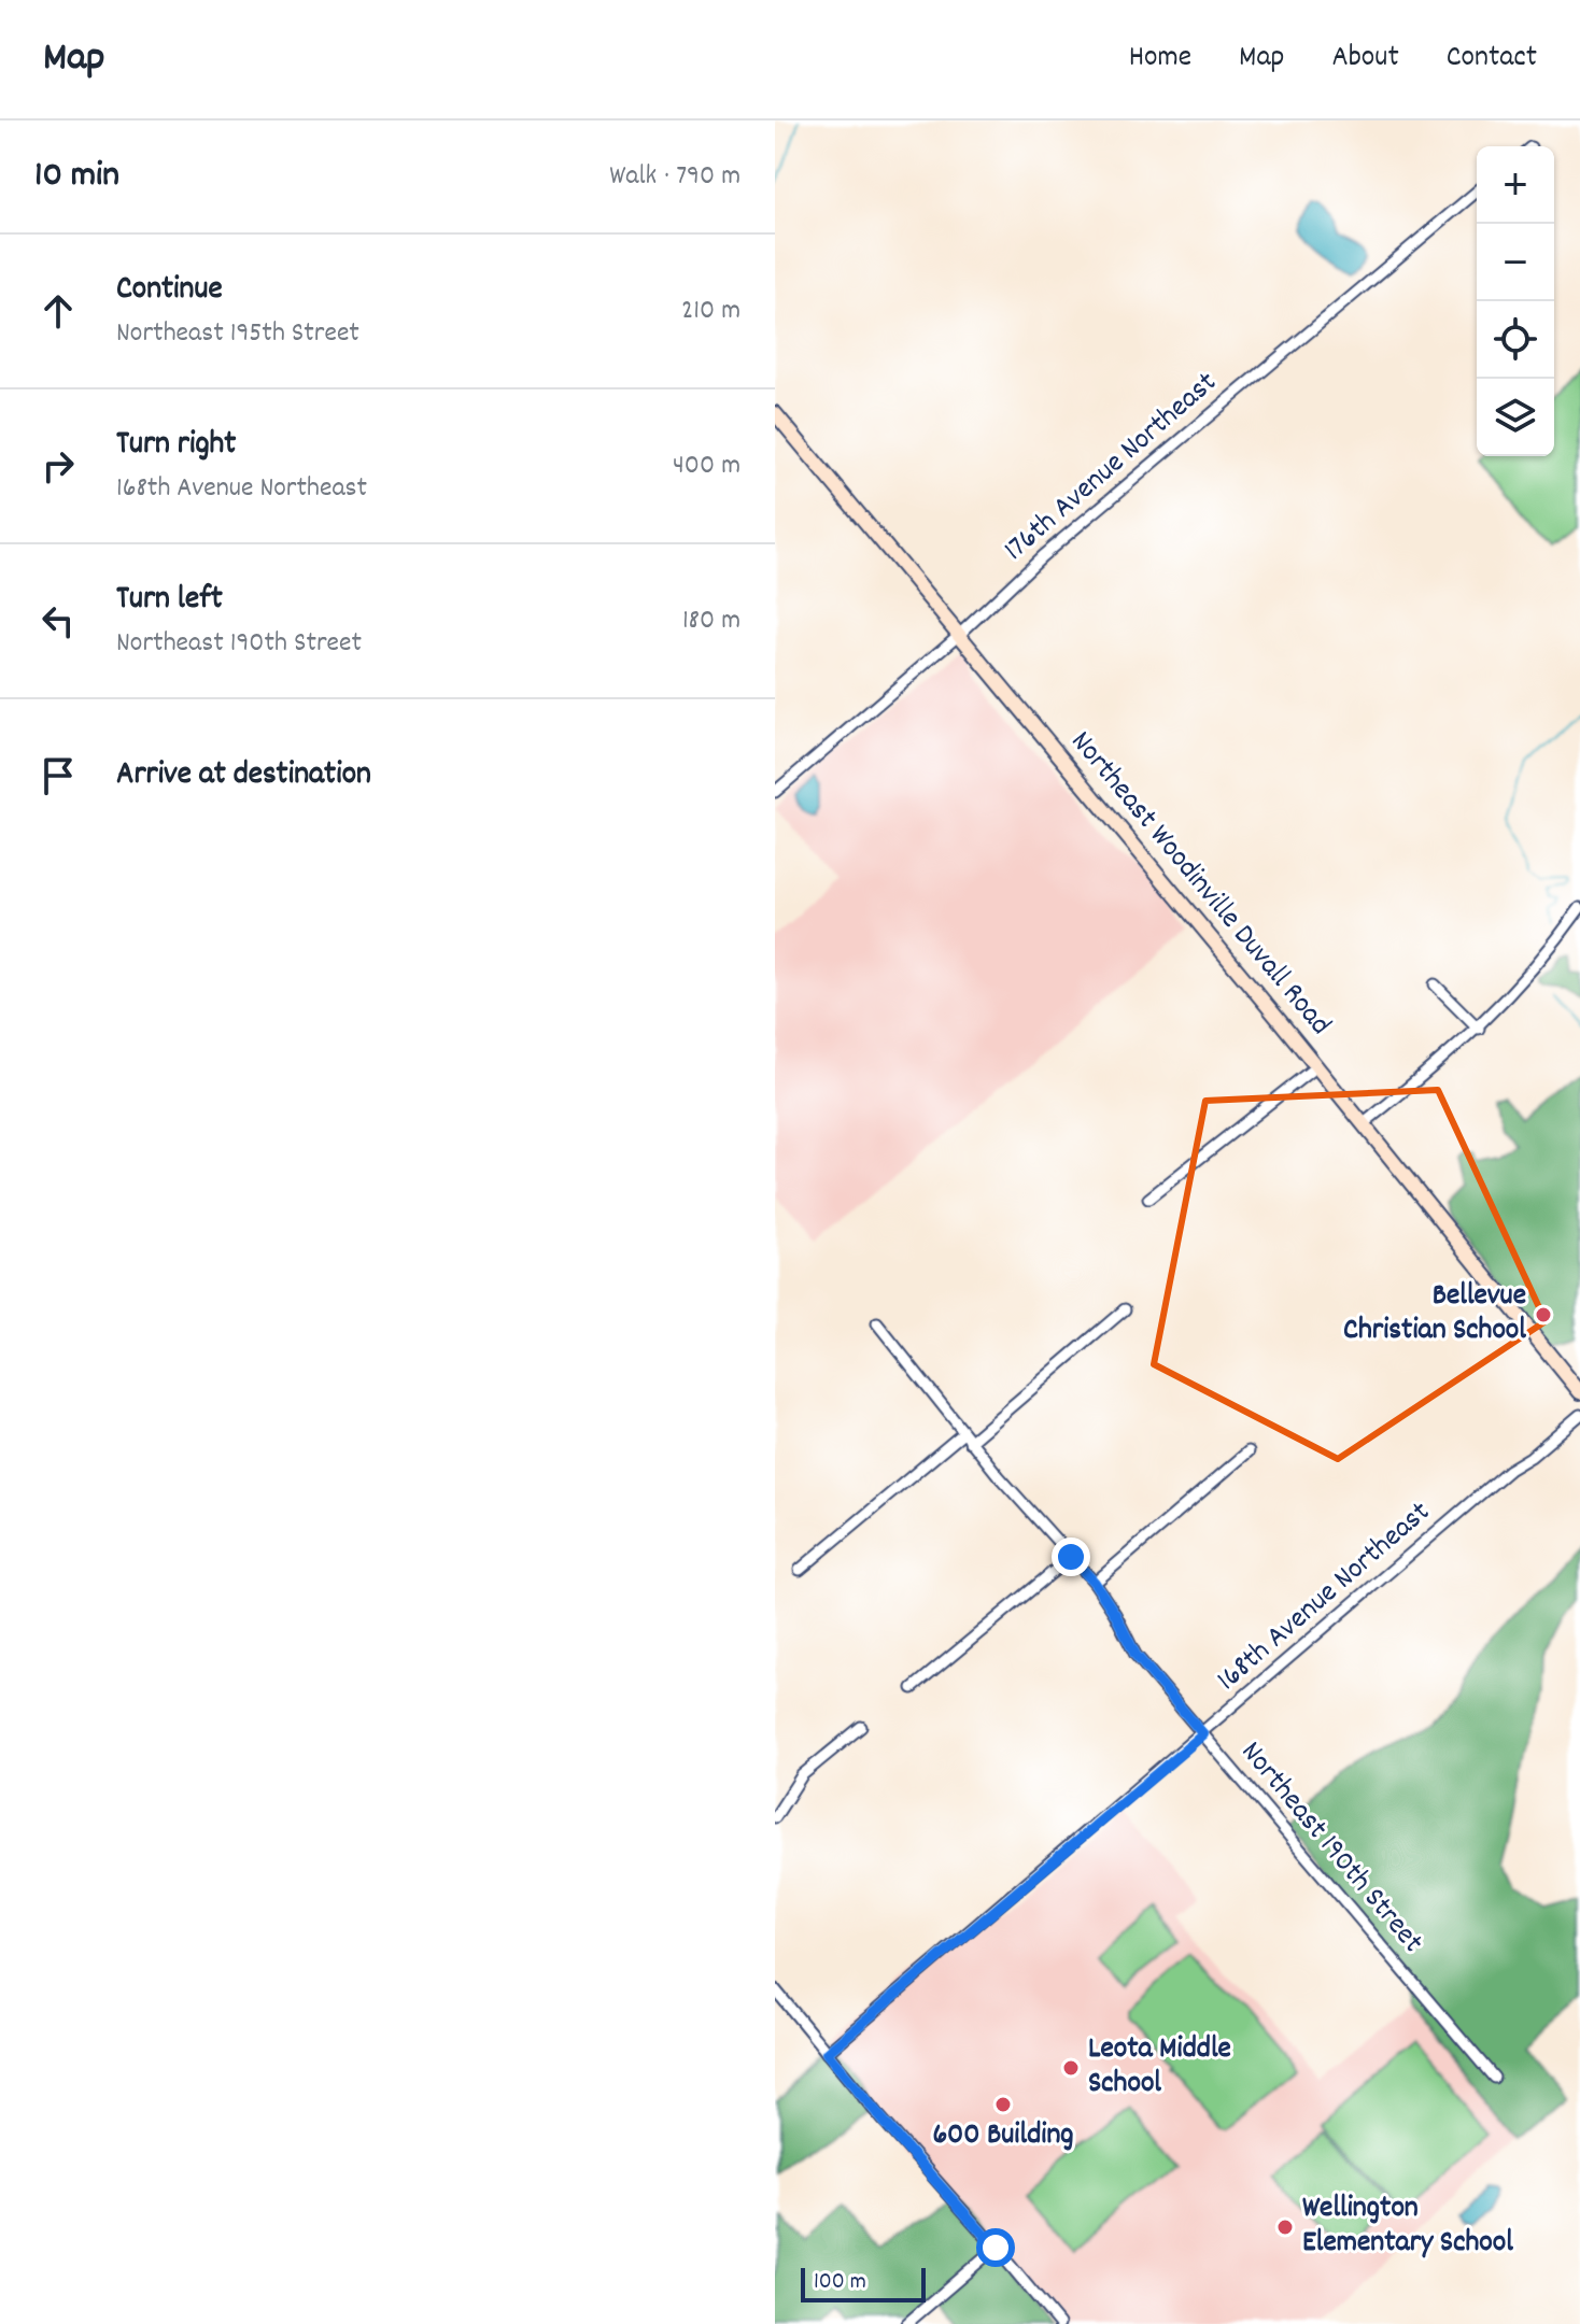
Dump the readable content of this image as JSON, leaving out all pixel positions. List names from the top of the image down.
{
  "streets": {
    "main road": ["Northeast Woodinville Duvall Road"],
    "street": ["176th Avenue Northeast", "168th Avenue Northeast", "Northeast 190th Street"]
  },
  "crossings": [
    ["176th Avenue Northeast", "Northeast Woodinville Duvall Road"],
    ["168th Avenue Northeast", "Northeast 190th Street"]
  ],
  "places": [
    "Bellevue Christian School",
    "Leota Middle School",
    "600 Building",
    "Wellington Elementary School"
  ],
  "scale_bar": "100 m",
  "page": {
    "header": "Map",
    "nav": [
      "Home",
      "Map",
      "About",
      "Contact"
    ],
    "heading": ["10 min", "Walk · 790 m"],
    "map_buttons": ["+", "−"],
    "list": [
      ["Continue", "Northeast 195th Street", "210 m"],
      ["Turn right", "168th Avenue Northeast", "400 m"],
      ["Turn left", "Northeast 190th Street", "180 m"],
      "Arrive at destination"
    ],
    "scale": "100 m"
  }
}
